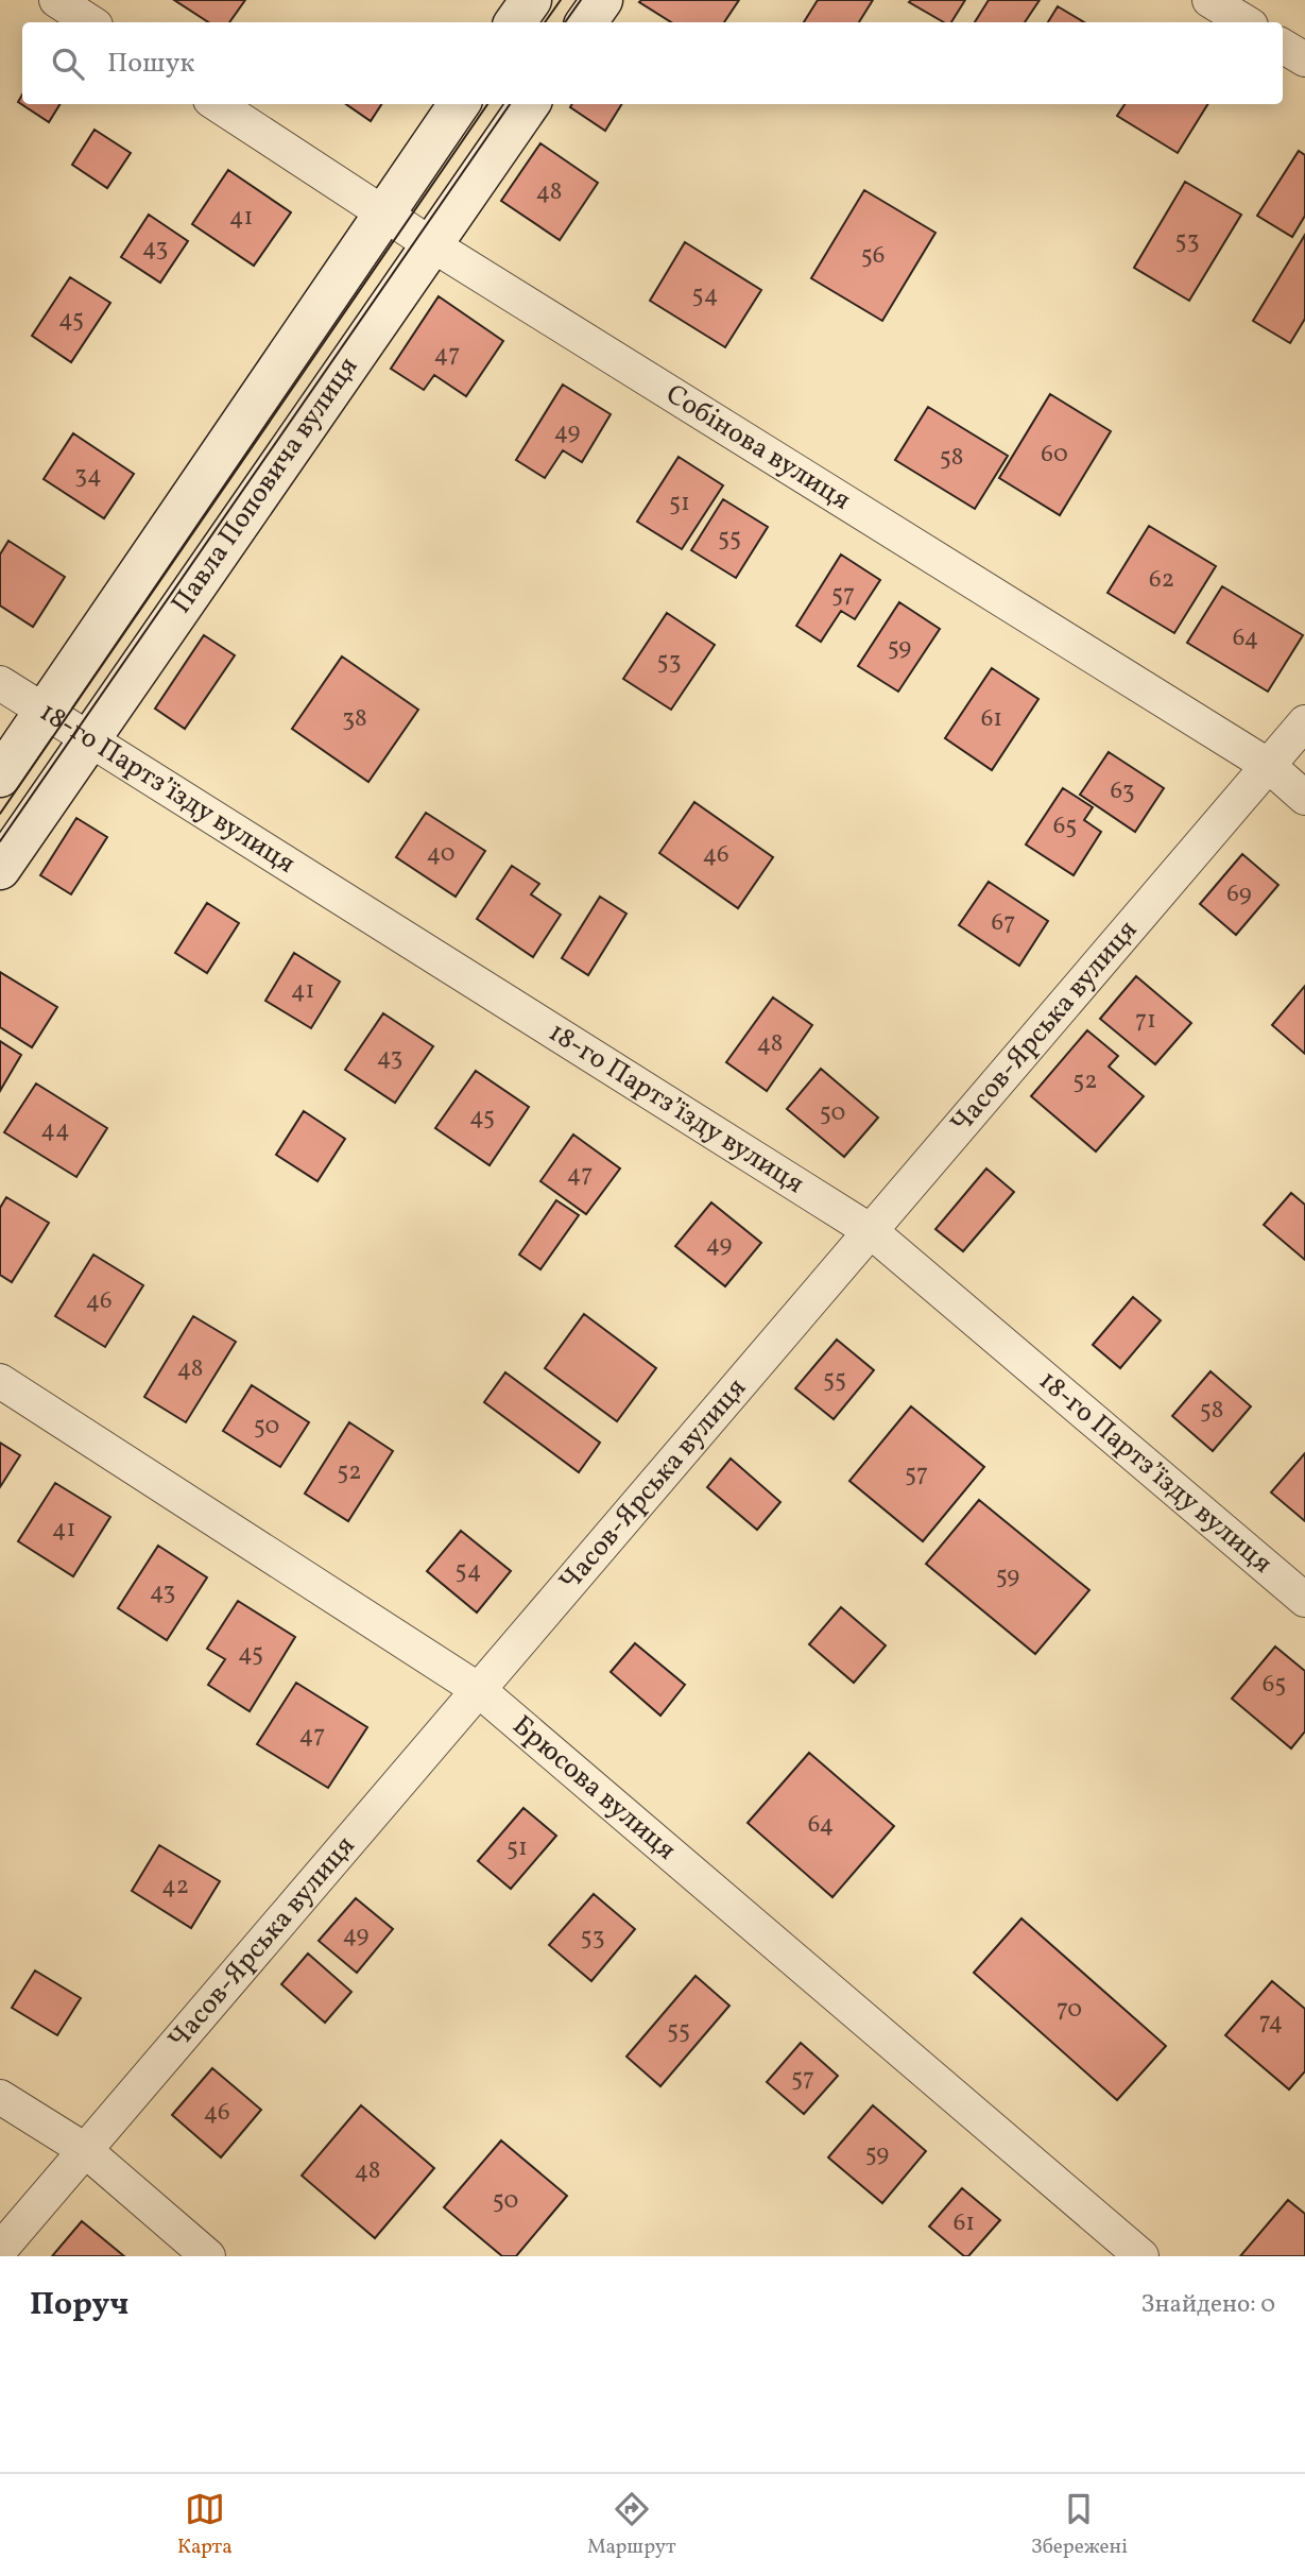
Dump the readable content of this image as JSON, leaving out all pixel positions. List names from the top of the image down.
{
  "streets": {
    "main road": ["Павла Поповича вулиця"],
    "street": [
      "Собінова вулиця",
      "18-го Партз’їзду вулиця",
      "Часов-Ярська вулиця",
      "Брюсова вулиця"
    ]
  },
  "crossings": [
    ["Собінова вулиця", "Павла Поповича вулиця"],
    ["Собінова вулиця", "Часов-Ярська вулиця"],
    ["Павла Поповича вулиця", "18-го Партз’їзду вулиця"],
    ["18-го Партз’їзду вулиця", "Часов-Ярська вулиця"],
    ["Часов-Ярська вулиця", "Брюсова вулиця"]
  ],
  "house_numbers": [
    "48",
    "41",
    "53",
    "43",
    "56",
    "54",
    "45",
    "47",
    "49",
    "60",
    "58",
    "34",
    "51",
    "55",
    "62",
    "57",
    "64",
    "59",
    "53",
    "38",
    "61",
    "63",
    "65",
    "40",
    "46",
    "69",
    "67",
    "41",
    "71",
    "48",
    "43",
    "52",
    "50",
    "45",
    "44",
    "47",
    "49",
    "46",
    "48",
    "55",
    "58",
    "50",
    "52",
    "57",
    "41",
    "54",
    "59",
    "43",
    "45",
    "65",
    "47",
    "64",
    "51",
    "42",
    "49",
    "53",
    "70",
    "74",
    "55",
    "57",
    "46",
    "59",
    "48",
    "50",
    "61"
  ],
  "page": {
    "search": "Пошук",
    "heading": ["Поруч", "Знайдено: 0"],
    "nav": ["Карта", "Маршрут", "Збережені"]
  }
}
